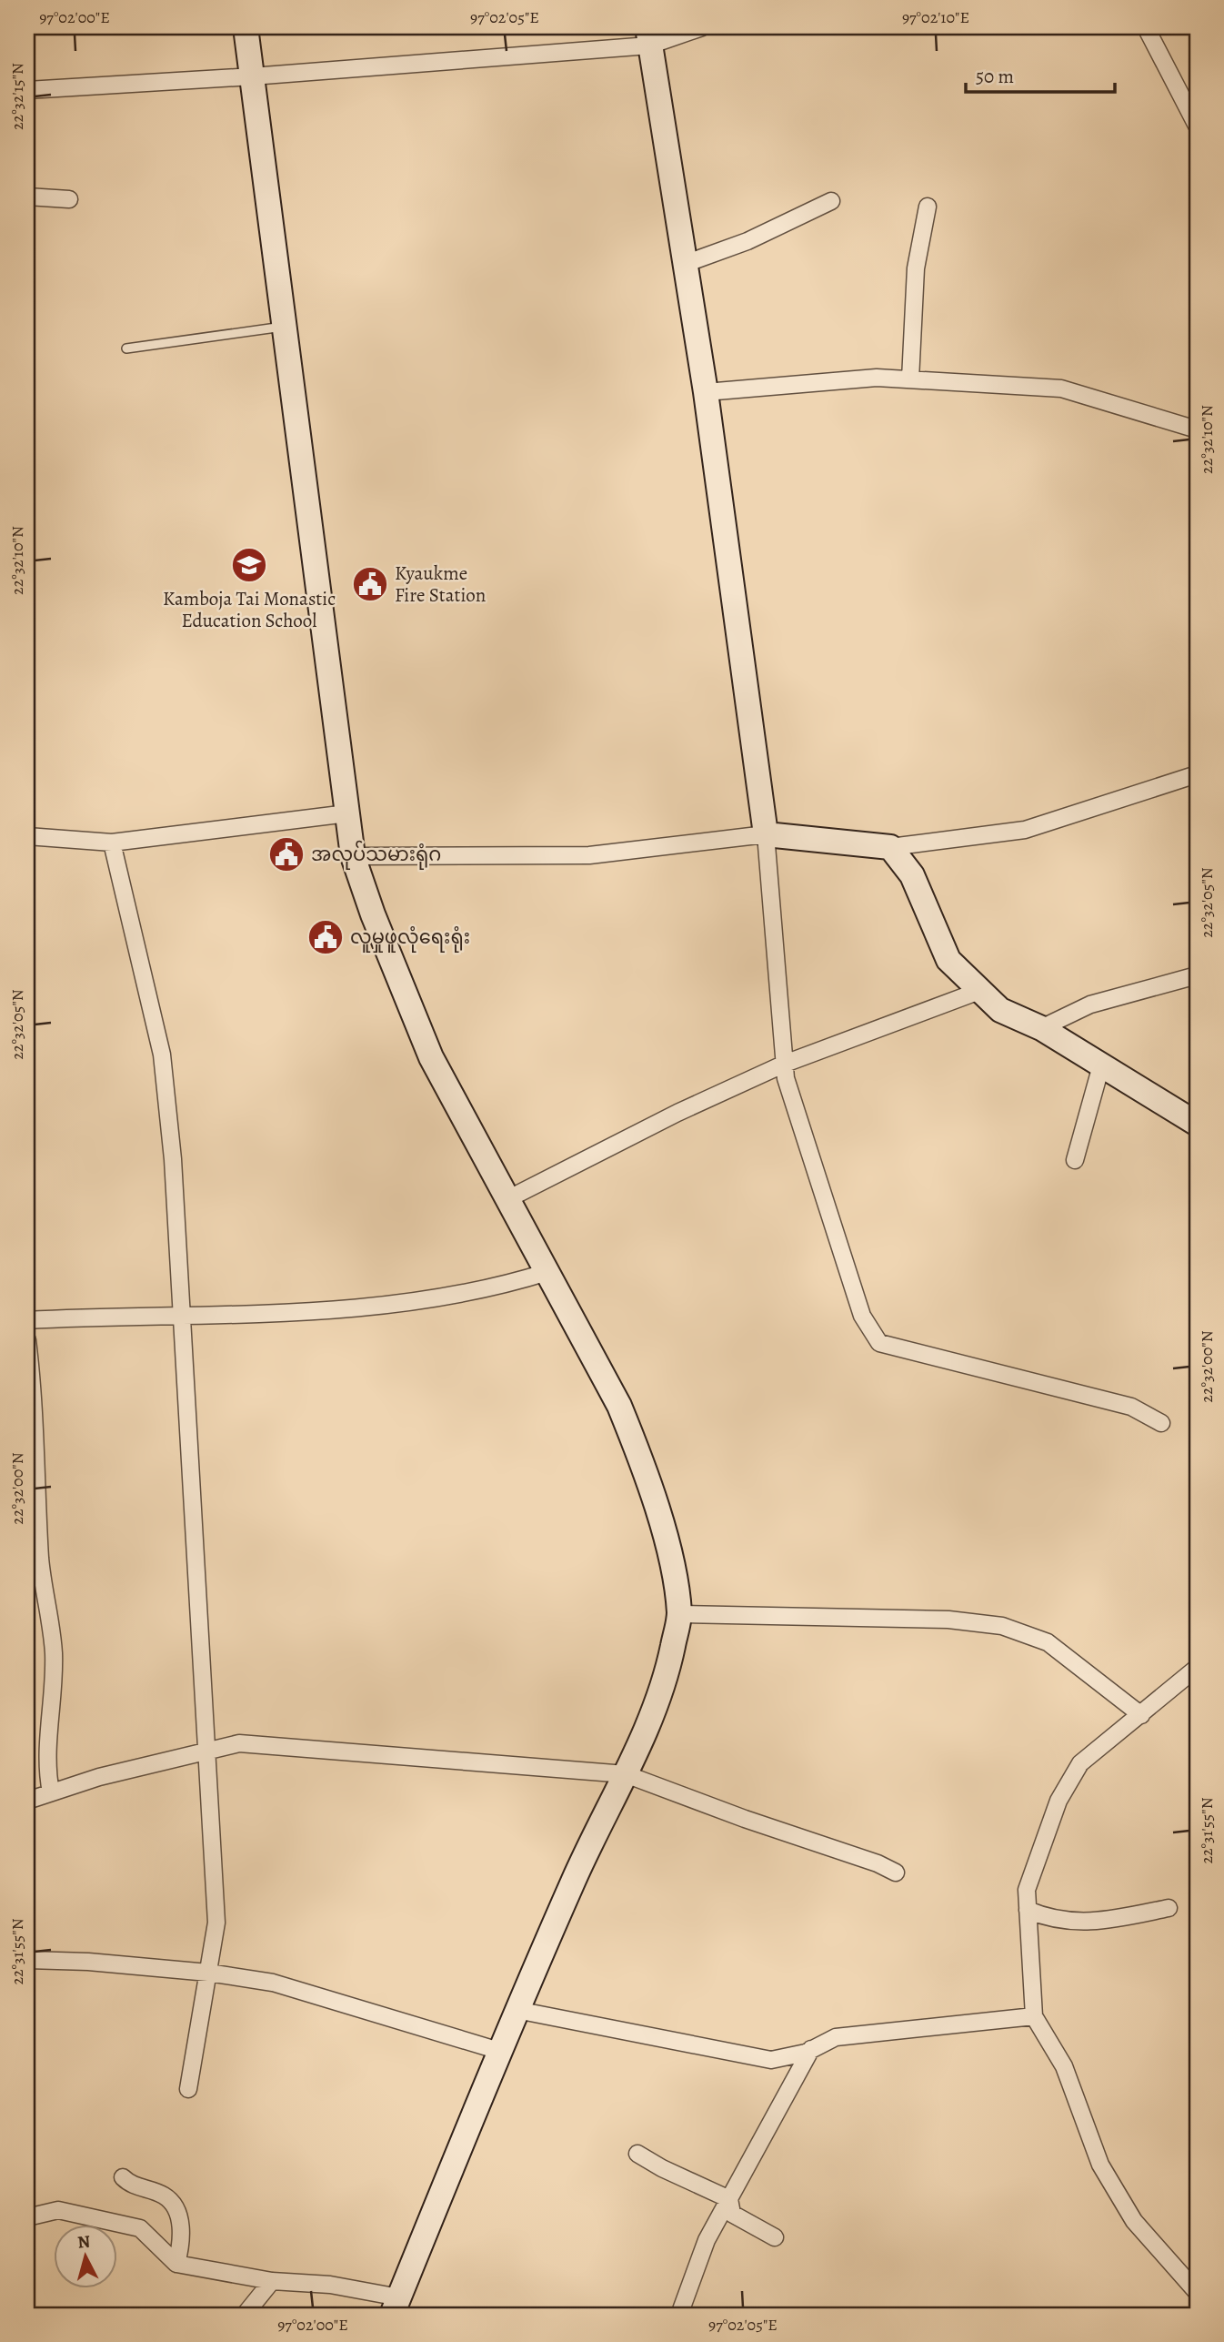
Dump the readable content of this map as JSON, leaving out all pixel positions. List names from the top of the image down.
{
  "places": {
    "school or university": ["Kamboja Tai Monastic Education School"],
    "public building": ["Kyaukme Fire Station", "အလုပ်သမားရုံဂ", "လူမှုဖူလုံရေးရုံး"]
  },
  "scale_bar": "50 m",
  "north": "top",
  "coordinates": [
    "97°02'00\"E",
    "97°02'05\"E",
    "97°02'10\"E",
    "22°32'15\"N",
    "22°32'10\"N",
    "22°32'05\"N",
    "22°32'00\"N",
    "22°31'55\"N"
  ]
}
